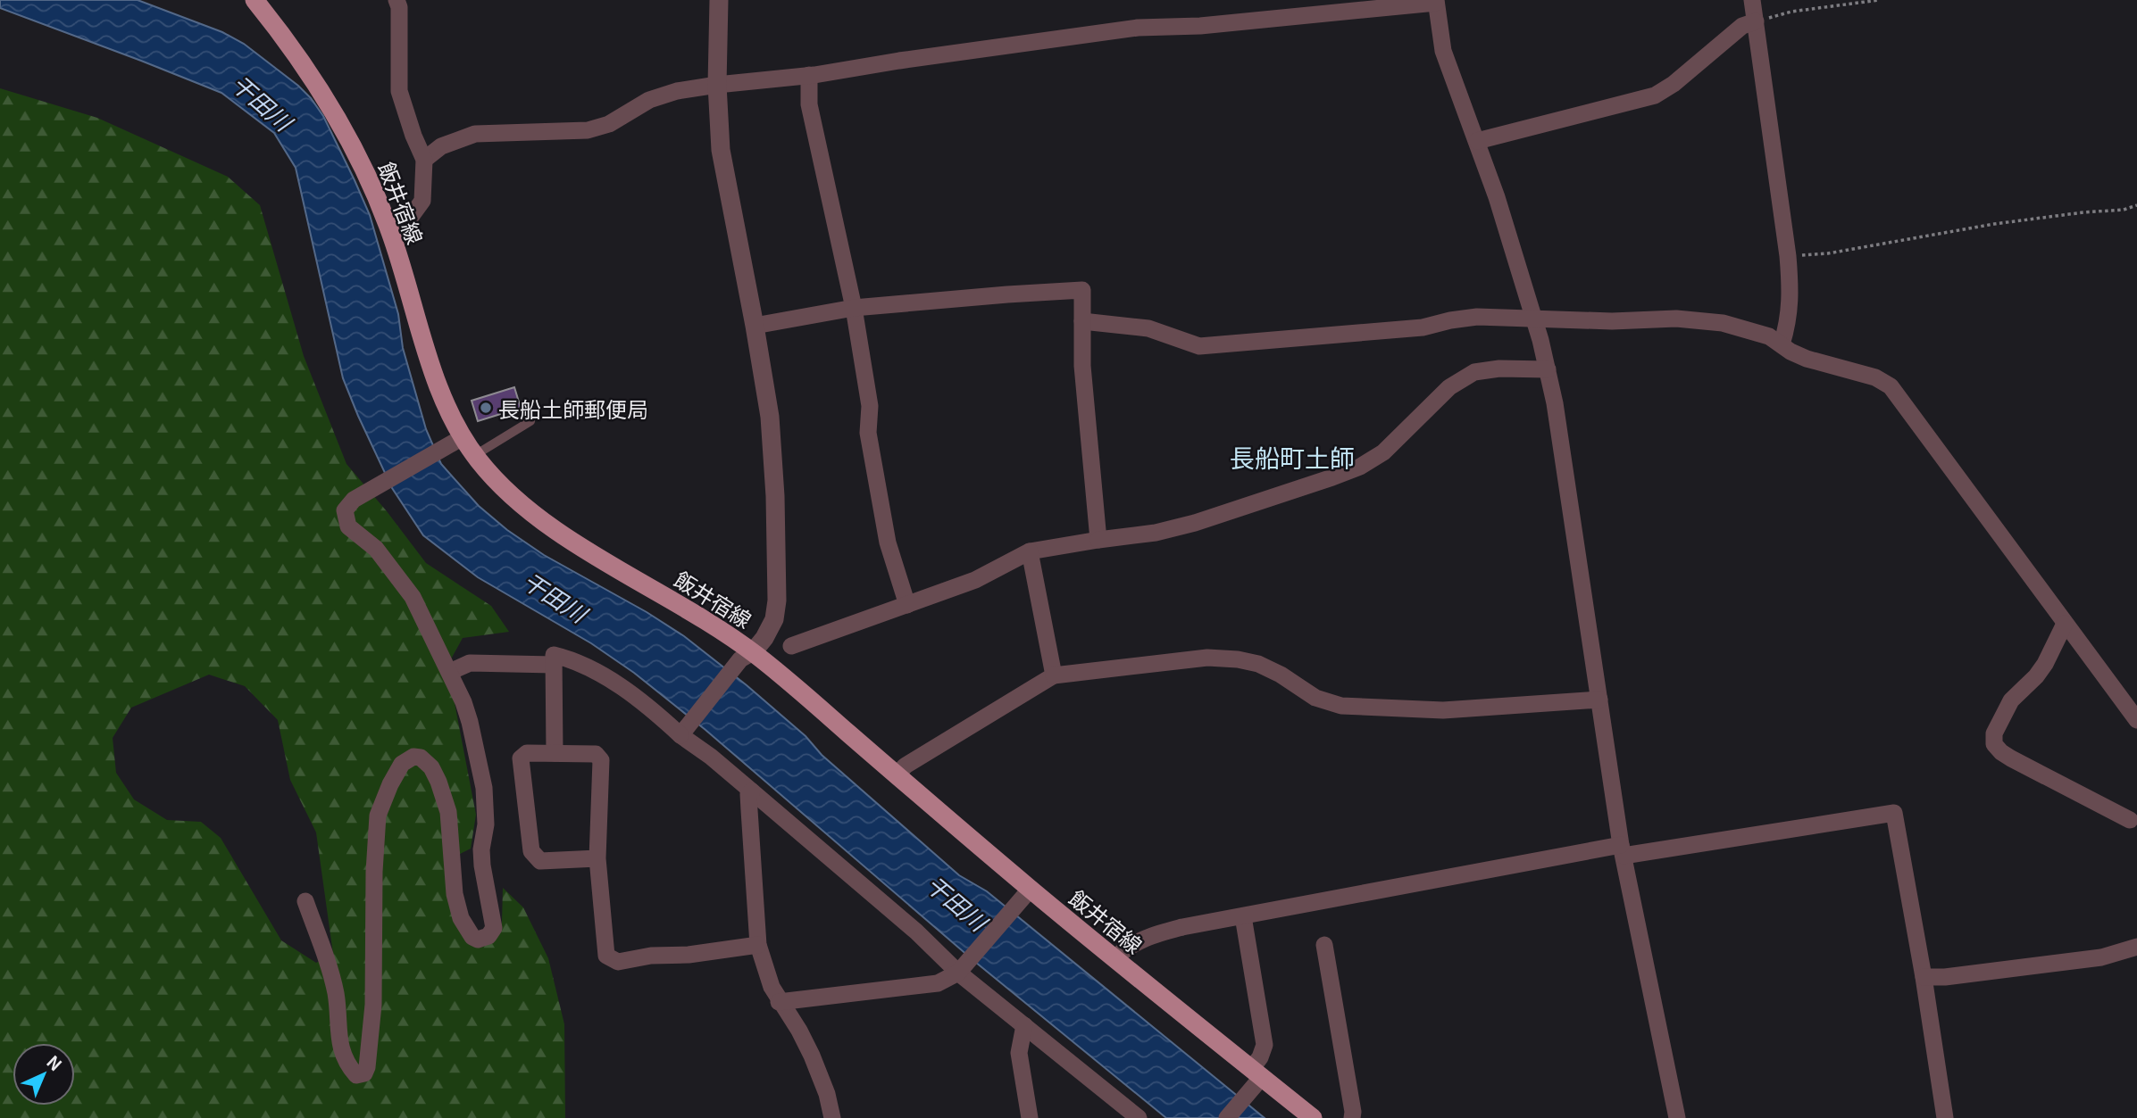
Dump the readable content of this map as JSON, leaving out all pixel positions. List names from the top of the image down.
{
  "streets": {
    "main road": ["飯井宿線"]
  },
  "districts": ["長船町土師"],
  "water": ["干田川"],
  "places": ["長船土師郵便局"],
  "north": "top right"
}
